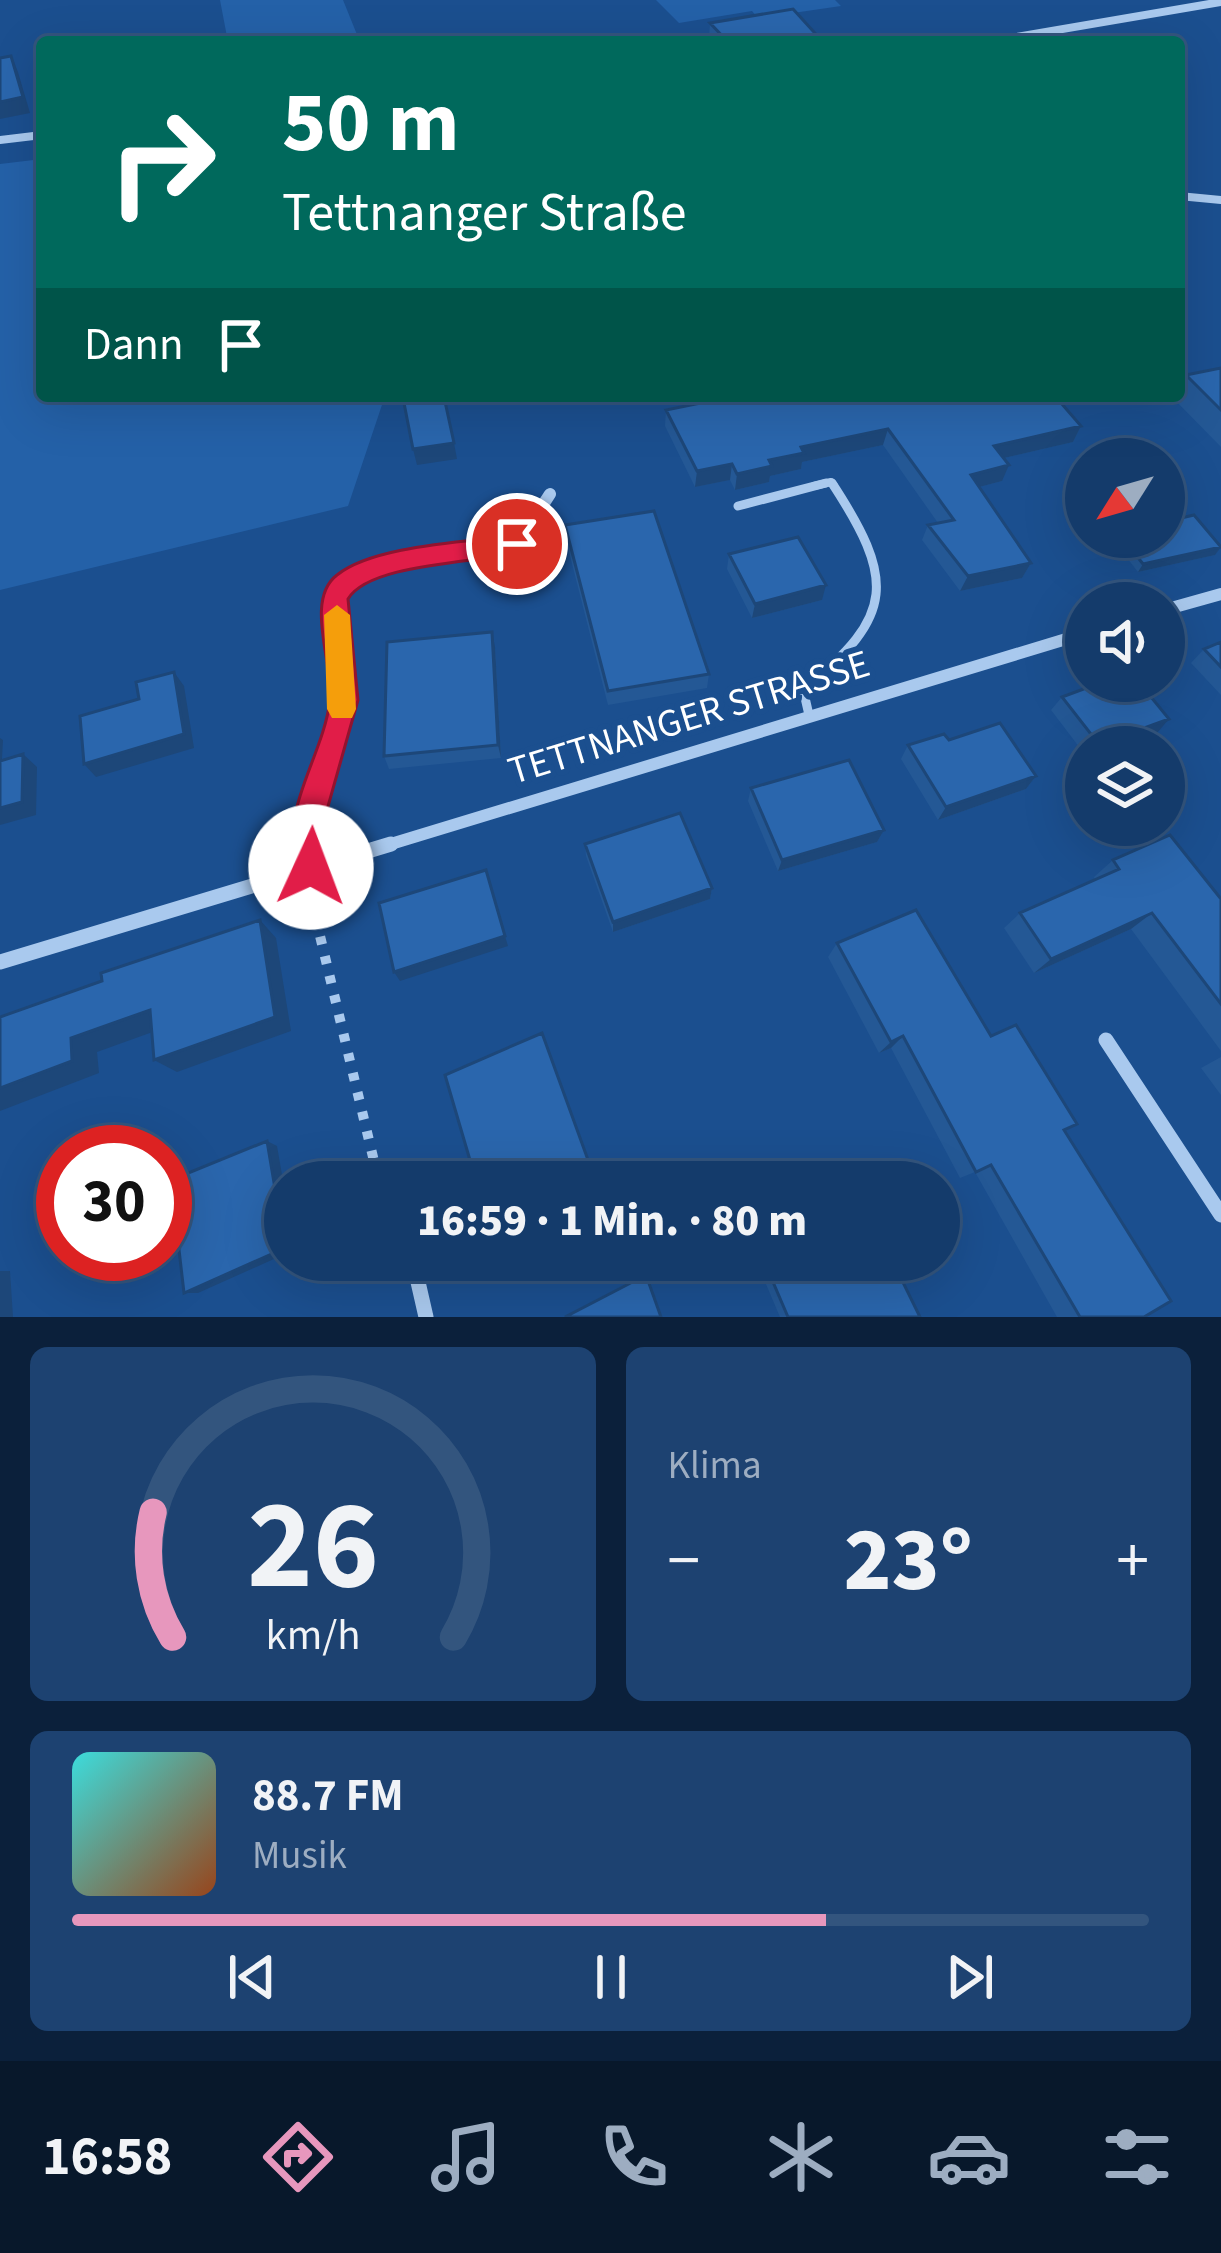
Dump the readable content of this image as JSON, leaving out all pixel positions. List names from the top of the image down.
{
  "streets": {
    "street": ["TETTNANGER STRASSE"]
  },
  "north": "bottom left",
  "page": {
    "turn": ["50 m", "Tettnanger Straße"],
    "then": "Dann",
    "limit": "30",
    "trip": "16:59 · 1 Min. · 80 m",
    "tile": "Klima",
    "heat": ["−", "23°", "+"],
    "song": ["88.7 FM", "Musik"],
    "tabs": "16:58",
    "gauge": ["26", "km/h"]
  }
}
